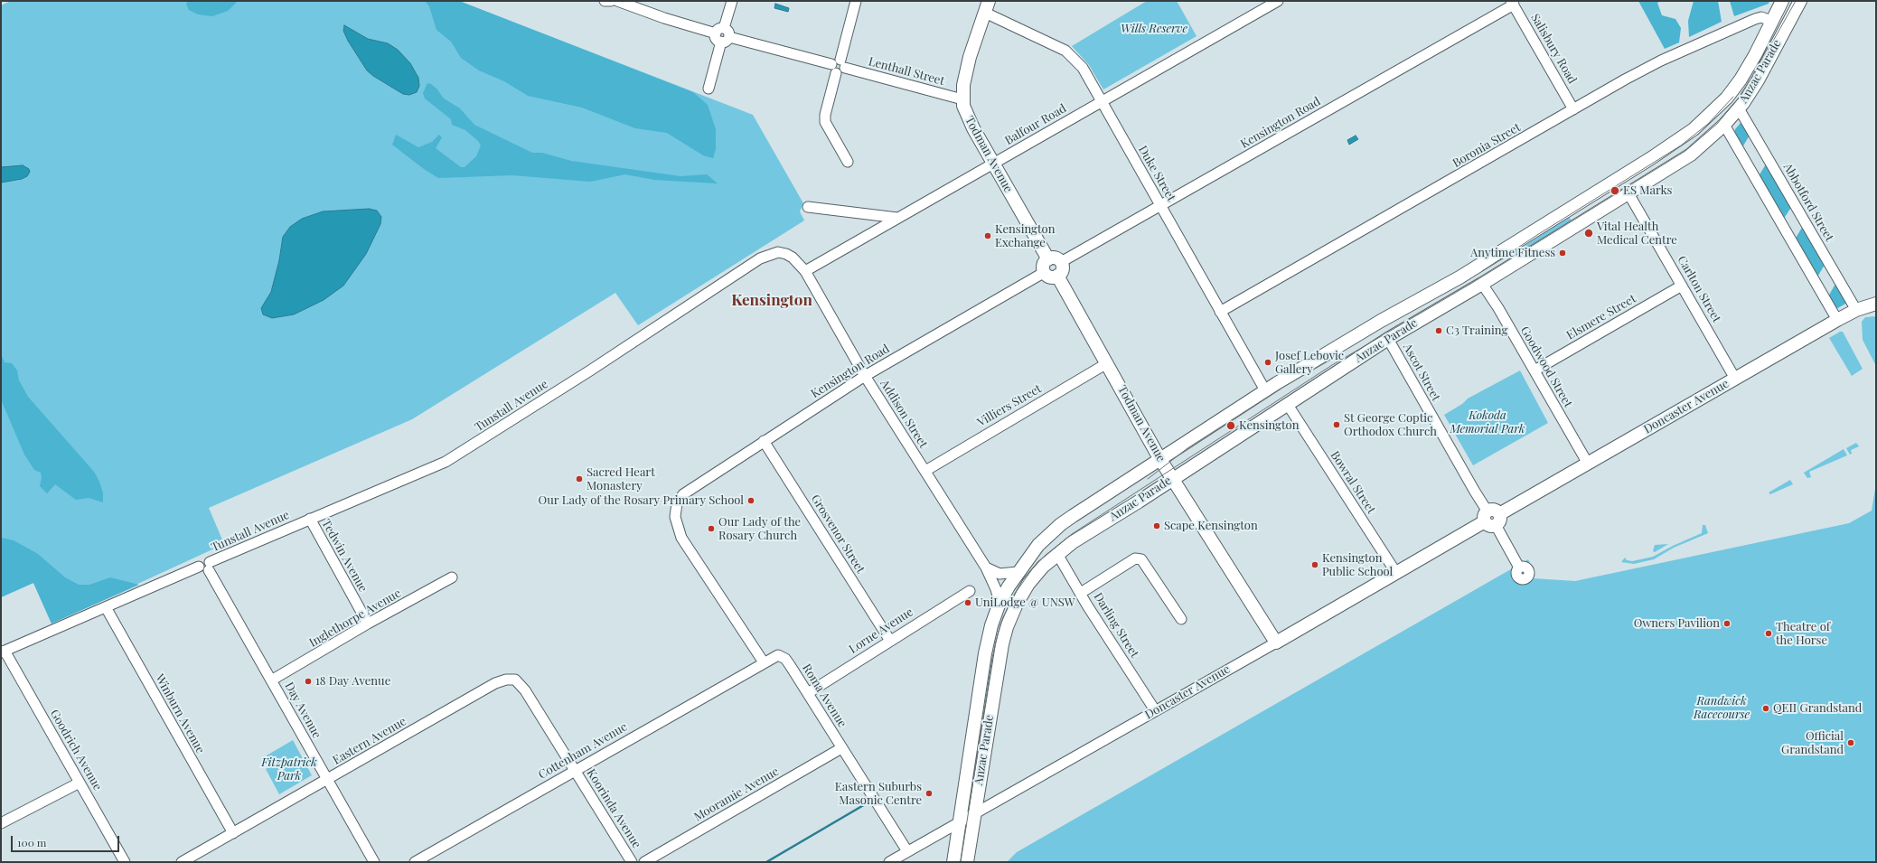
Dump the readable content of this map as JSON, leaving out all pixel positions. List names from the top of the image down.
{
  "streets": {
    "main road": ["Anzac Parade", "Todman Avenue", "Doncaster Avenue"],
    "street": [
      "Salisbury Road",
      "Lenthall Street",
      "Kensington Road",
      "Balfour Road",
      "Boronia Street",
      "Duke Street",
      "Abbotford Street",
      "Carlton Street",
      "Elsmere Street",
      "Goodwood Street",
      "Ascot Street",
      "Tunstall Avenue",
      "Villiers Street",
      "Addison Street",
      "Bowral Street",
      "Grosvenor Street",
      "Tedwin Avenue",
      "Inglethorpe Avenue",
      "Darling Street",
      "Lorne Avenue",
      "Roma Avenue",
      "Day Avenue",
      "Winburn Avenue",
      "Eastern Avenue",
      "Goodrich Avenue",
      "Cottenham Avenue",
      "Mooramie Avenue",
      "Koorinda Avenue"
    ]
  },
  "crossings": [
    ["Salisbury Road", "Kensington Road"],
    ["Salisbury Road", "Boronia Street"],
    ["Lenthall Street", "Todman Avenue"],
    ["Anzac Parade", "Boronia Street"],
    ["Anzac Parade", "Todman Avenue"],
    ["Anzac Parade", "Duke Street"],
    ["Anzac Parade", "Abbotford Street"],
    ["Anzac Parade", "Carlton Street"],
    ["Anzac Parade", "Goodwood Street"],
    ["Anzac Parade", "Ascot Street"],
    ["Anzac Parade", "Doncaster Avenue"],
    ["Anzac Parade", "Addison Street"],
    ["Anzac Parade", "Bowral Street"],
    ["Anzac Parade", "Darling Street"],
    ["Kensington Road", "Todman Avenue"],
    ["Kensington Road", "Duke Street"],
    ["Kensington Road", "Addison Street"],
    ["Kensington Road", "Grosvenor Street"],
    ["Kensington Road", "Roma Avenue"],
    ["Kensington Road", "Cottenham Avenue"],
    ["Balfour Road", "Todman Avenue"],
    ["Balfour Road", "Duke Street"],
    ["Balfour Road", "Tunstall Avenue"],
    ["Balfour Road", "Addison Street"],
    ["Boronia Street", "Duke Street"],
    ["Todman Avenue", "Duke Street"],
    ["Todman Avenue", "Villiers Street"],
    ["Todman Avenue", "Doncaster Avenue"],
    ["Abbotford Street", "Doncaster Avenue"],
    ["Carlton Street", "Elsmere Street"],
    ["Carlton Street", "Doncaster Avenue"],
    ["Elsmere Street", "Goodwood Street"],
    ["Goodwood Street", "Doncaster Avenue"],
    ["Ascot Street", "Doncaster Avenue"],
    ["Tunstall Avenue", "Addison Street"],
    ["Tunstall Avenue", "Tedwin Avenue"],
    ["Tunstall Avenue", "Day Avenue"],
    ["Villiers Street", "Addison Street"],
    ["Doncaster Avenue", "Bowral Street"],
    ["Doncaster Avenue", "Darling Street"],
    ["Doncaster Avenue", "Roma Avenue"],
    ["Grosvenor Street", "Lorne Avenue"],
    ["Tedwin Avenue", "Inglethorpe Avenue"],
    ["Inglethorpe Avenue", "Day Avenue"],
    ["Lorne Avenue", "Roma Avenue"],
    ["Roma Avenue", "Cottenham Avenue"],
    ["Roma Avenue", "Mooramie Avenue"],
    ["Day Avenue", "Eastern Avenue"],
    ["Winburn Avenue", "Eastern Avenue"],
    ["Eastern Avenue", "Koorinda Avenue"],
    ["Cottenham Avenue", "Koorinda Avenue"]
  ],
  "districts": ["Kensington"],
  "parks": [
    "Wills Reserve",
    "Kokoda Memorial Park",
    "Randwick Racecourse",
    "Fitzpatrick Park"
  ],
  "places": [
    "ES Marks",
    "Vital Health Medical Centre",
    "Kensington Exchange",
    "Anytime Fitness",
    "C3 Training",
    "Josef Lebovic Gallery",
    "St George Coptic Orthodox Church",
    "Kensington",
    "Sacred Heart Monastery",
    "Our Lady of the Rosary Primary School",
    "Scape Kensington",
    "Our Lady of the Rosary Church",
    "Kensington Public School",
    "UniLodge @ UNSW",
    "Owners Pavilion",
    "Theatre of the Horse",
    "18 Day Avenue",
    "QEII Grandstand",
    "Official Grandstand",
    "Eastern Suburbs Masonic Centre"
  ],
  "scale_bar": "100 m"
}
